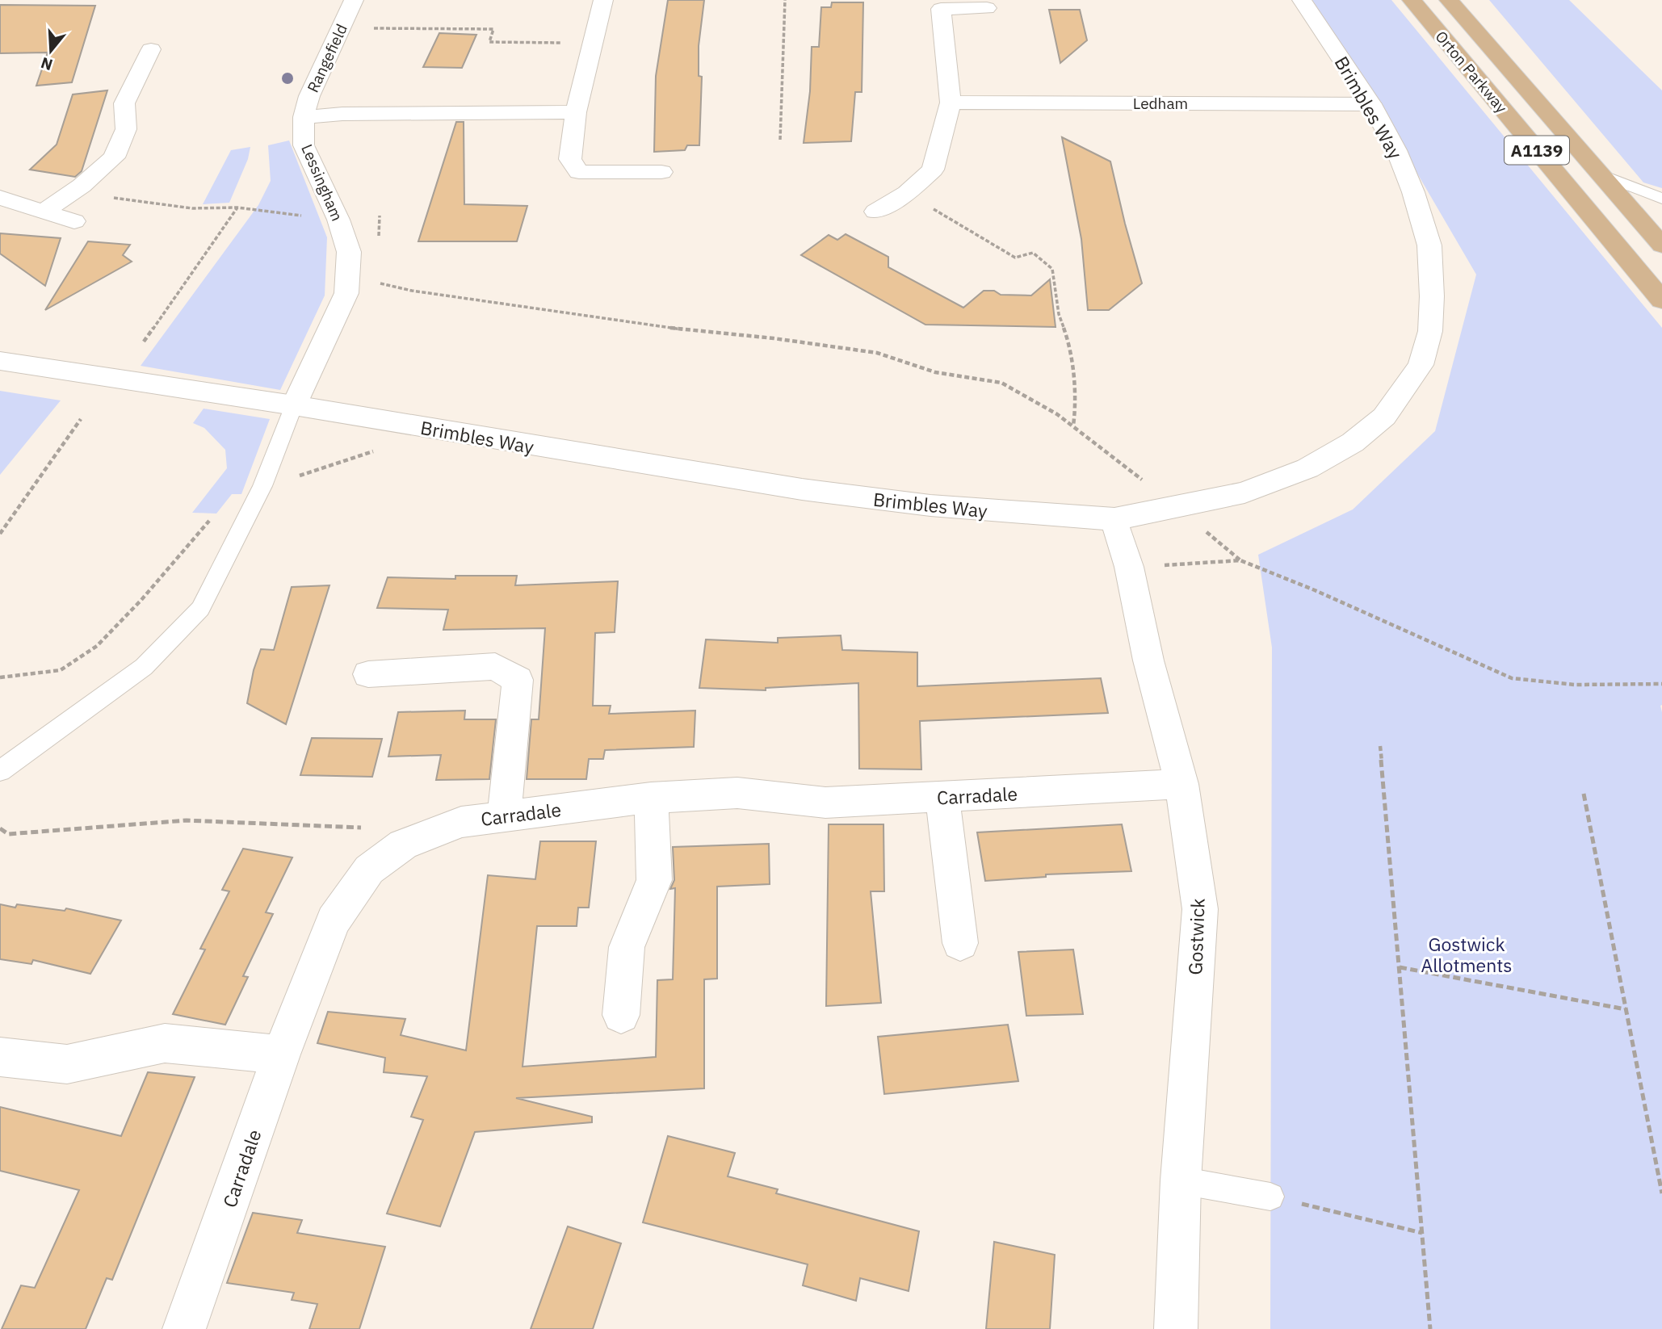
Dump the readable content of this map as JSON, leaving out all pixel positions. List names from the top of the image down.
{
  "streets": {
    "main road": ["Orton Parkway", "A1139"],
    "street": [
      "Rangefield",
      "Ledham",
      "Brimbles Way",
      "Lessingham",
      "Carradale",
      "Gostwick"
    ]
  },
  "crossings": [
    ["Rangefield", "Lessingham"],
    ["Ledham", "Brimbles Way"],
    ["Brimbles Way", "Lessingham"],
    ["Brimbles Way", "Gostwick"],
    ["Carradale", "Gostwick"]
  ],
  "parks": ["Gostwick Allotments"],
  "north": "bottom"
}
